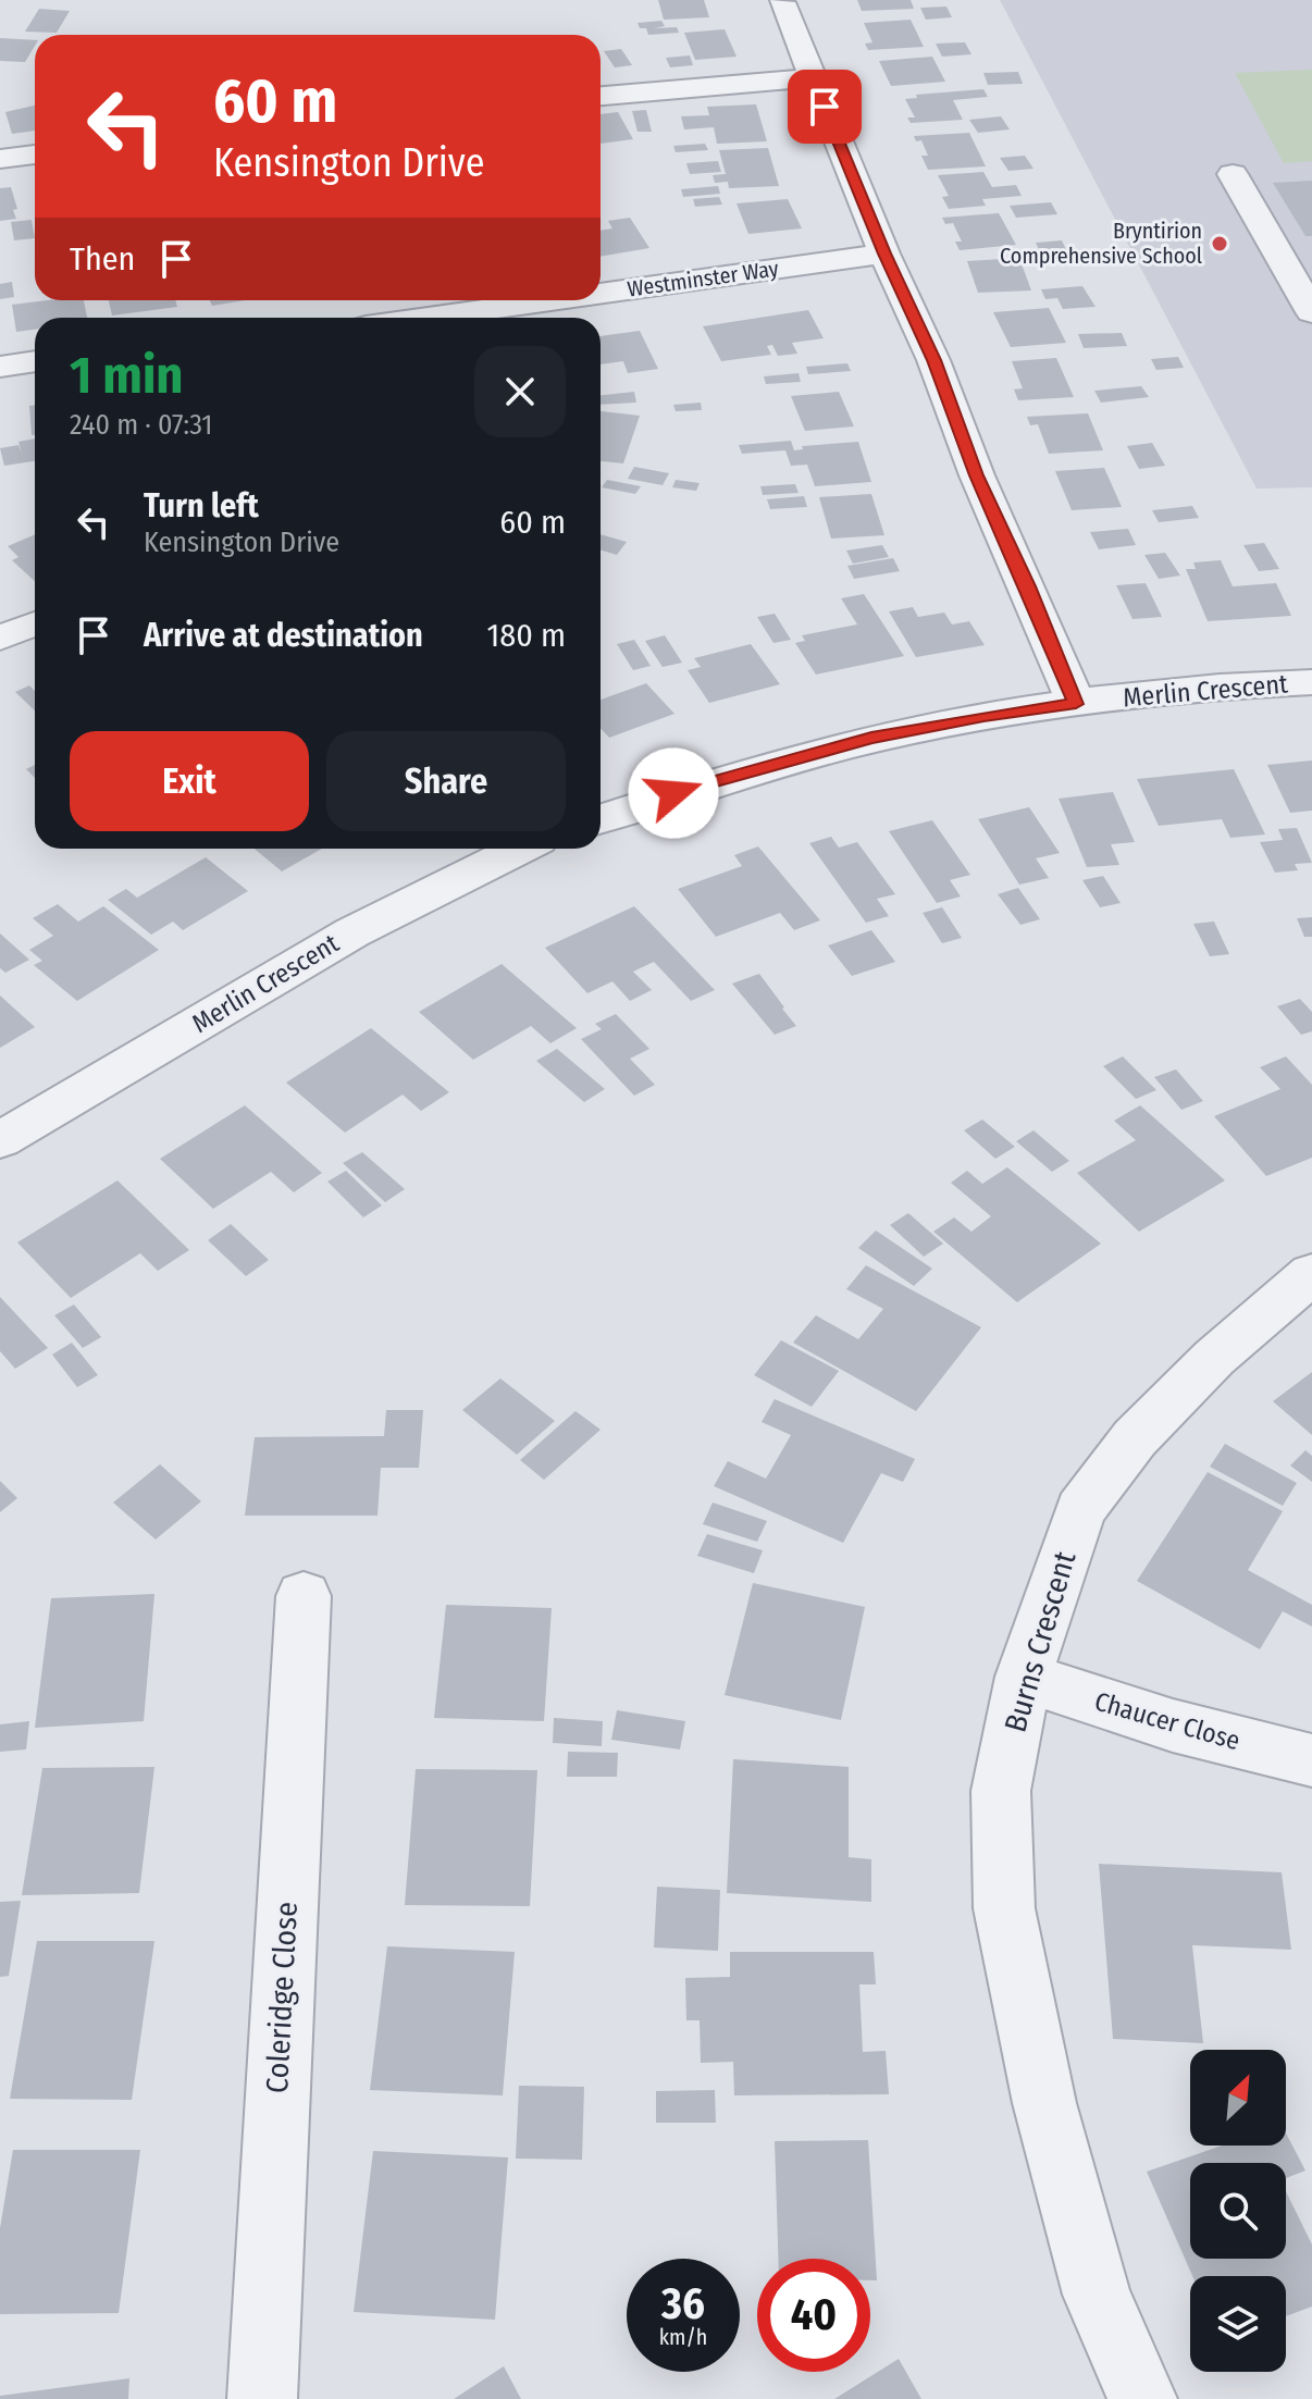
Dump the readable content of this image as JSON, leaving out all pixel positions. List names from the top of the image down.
{
  "streets": {
    "street": [
      "Westminster Way",
      "Merlin Crescent",
      "Burns Crescent",
      "Chaucer Close",
      "Coleridge Close"
    ]
  },
  "crossings": [
    ["Burns Crescent", "Chaucer Close"]
  ],
  "places": ["Bryntirion Comprehensive School"],
  "north": "top right",
  "page": {
    "turn": ["60 m", "Kensington Drive"],
    "then": "Then",
    "heading": ["1 min", "240 m · 07:31"],
    "list": [
      {
        "name": "Turn left",
        "note": "Kensington Drive",
        "value": "60 m"
      },
      {
        "name": "Arrive at destination",
        "value": "180 m"
      }
    ],
    "buttons": ["Exit", "Share"],
    "speed": "36 km/h",
    "limit": "40"
  }
}
